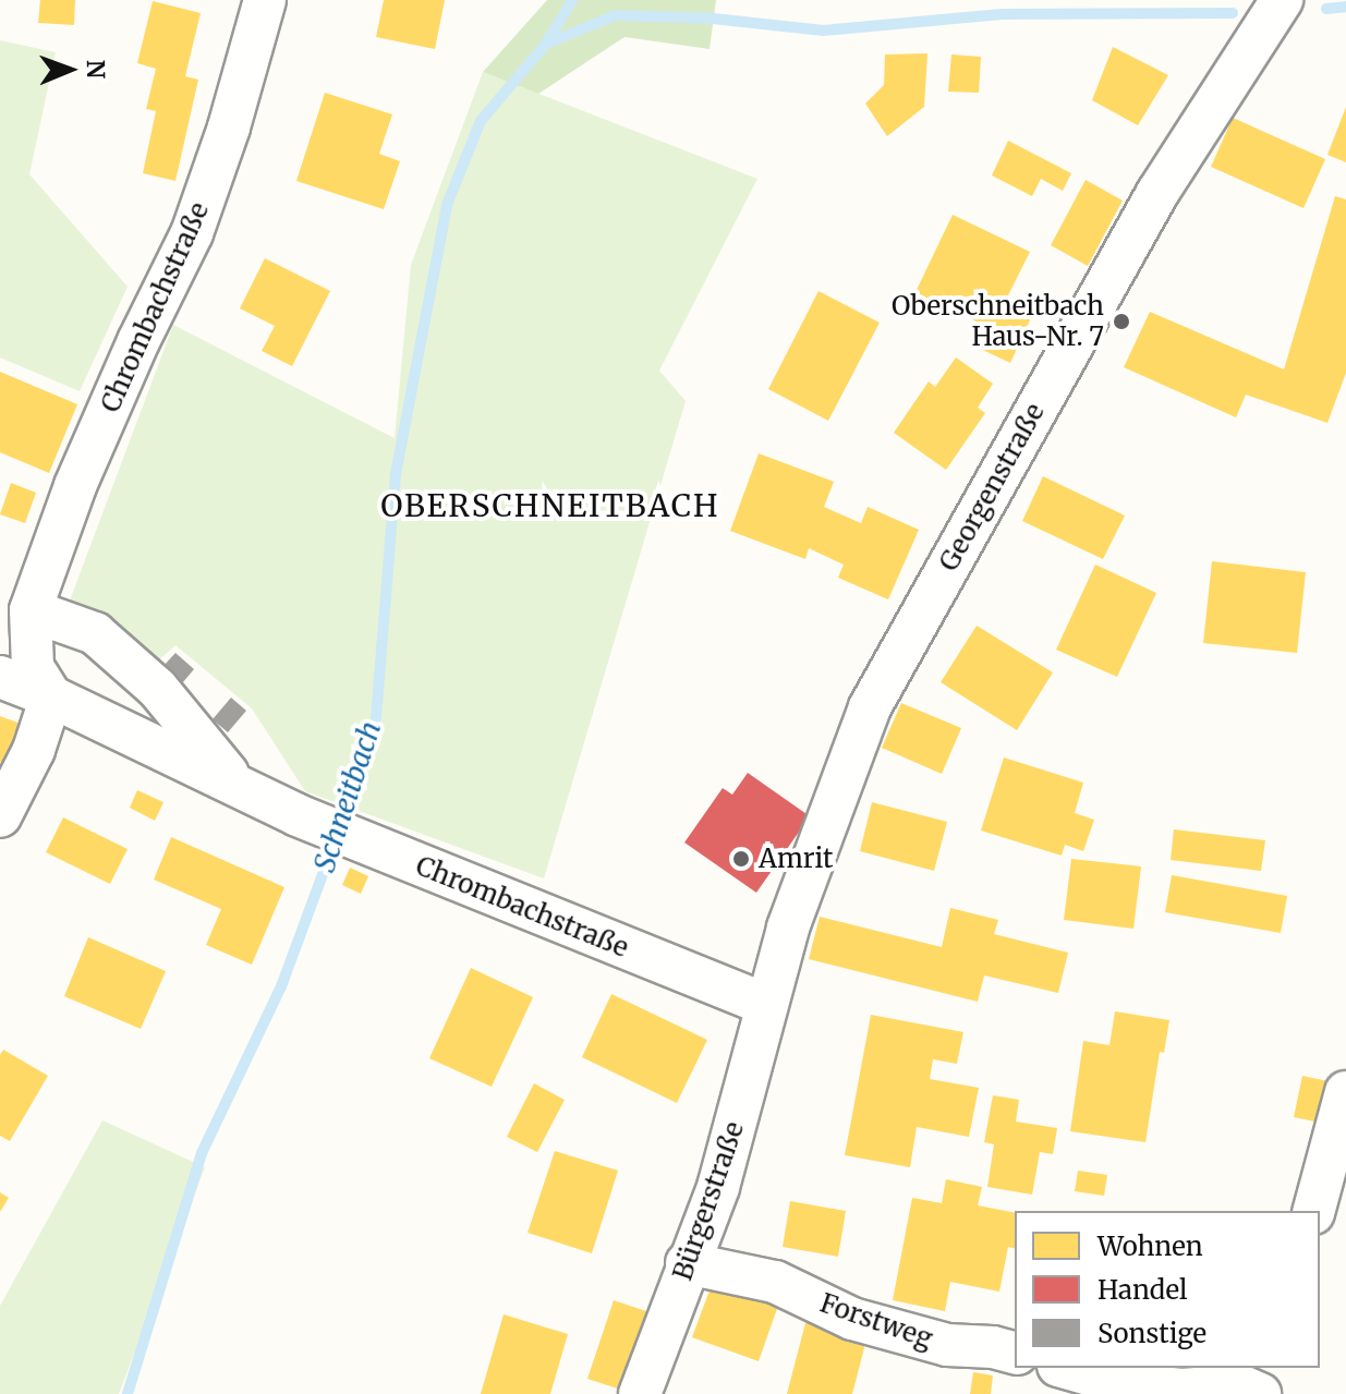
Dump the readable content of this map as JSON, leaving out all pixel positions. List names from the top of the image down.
{
  "streets": {
    "street": [
      "Chrombachstraße",
      "Georgenstraße",
      "Bürgerstraße",
      "Forstweg"
    ]
  },
  "crossings": [
    ["Chrombachstraße", "Georgenstraße"],
    ["Chrombachstraße", "Bürgerstraße"],
    ["Georgenstraße", "Bürgerstraße"],
    ["Bürgerstraße", "Forstweg"]
  ],
  "districts": ["OBERSCHNEITBACH"],
  "water": ["Schneitbach"],
  "places": ["Oberschneitbach Haus-Nr. 7", "Amrit"],
  "legend": ["Wohnen", "Handel", "Sonstige"],
  "north": "right"
}
